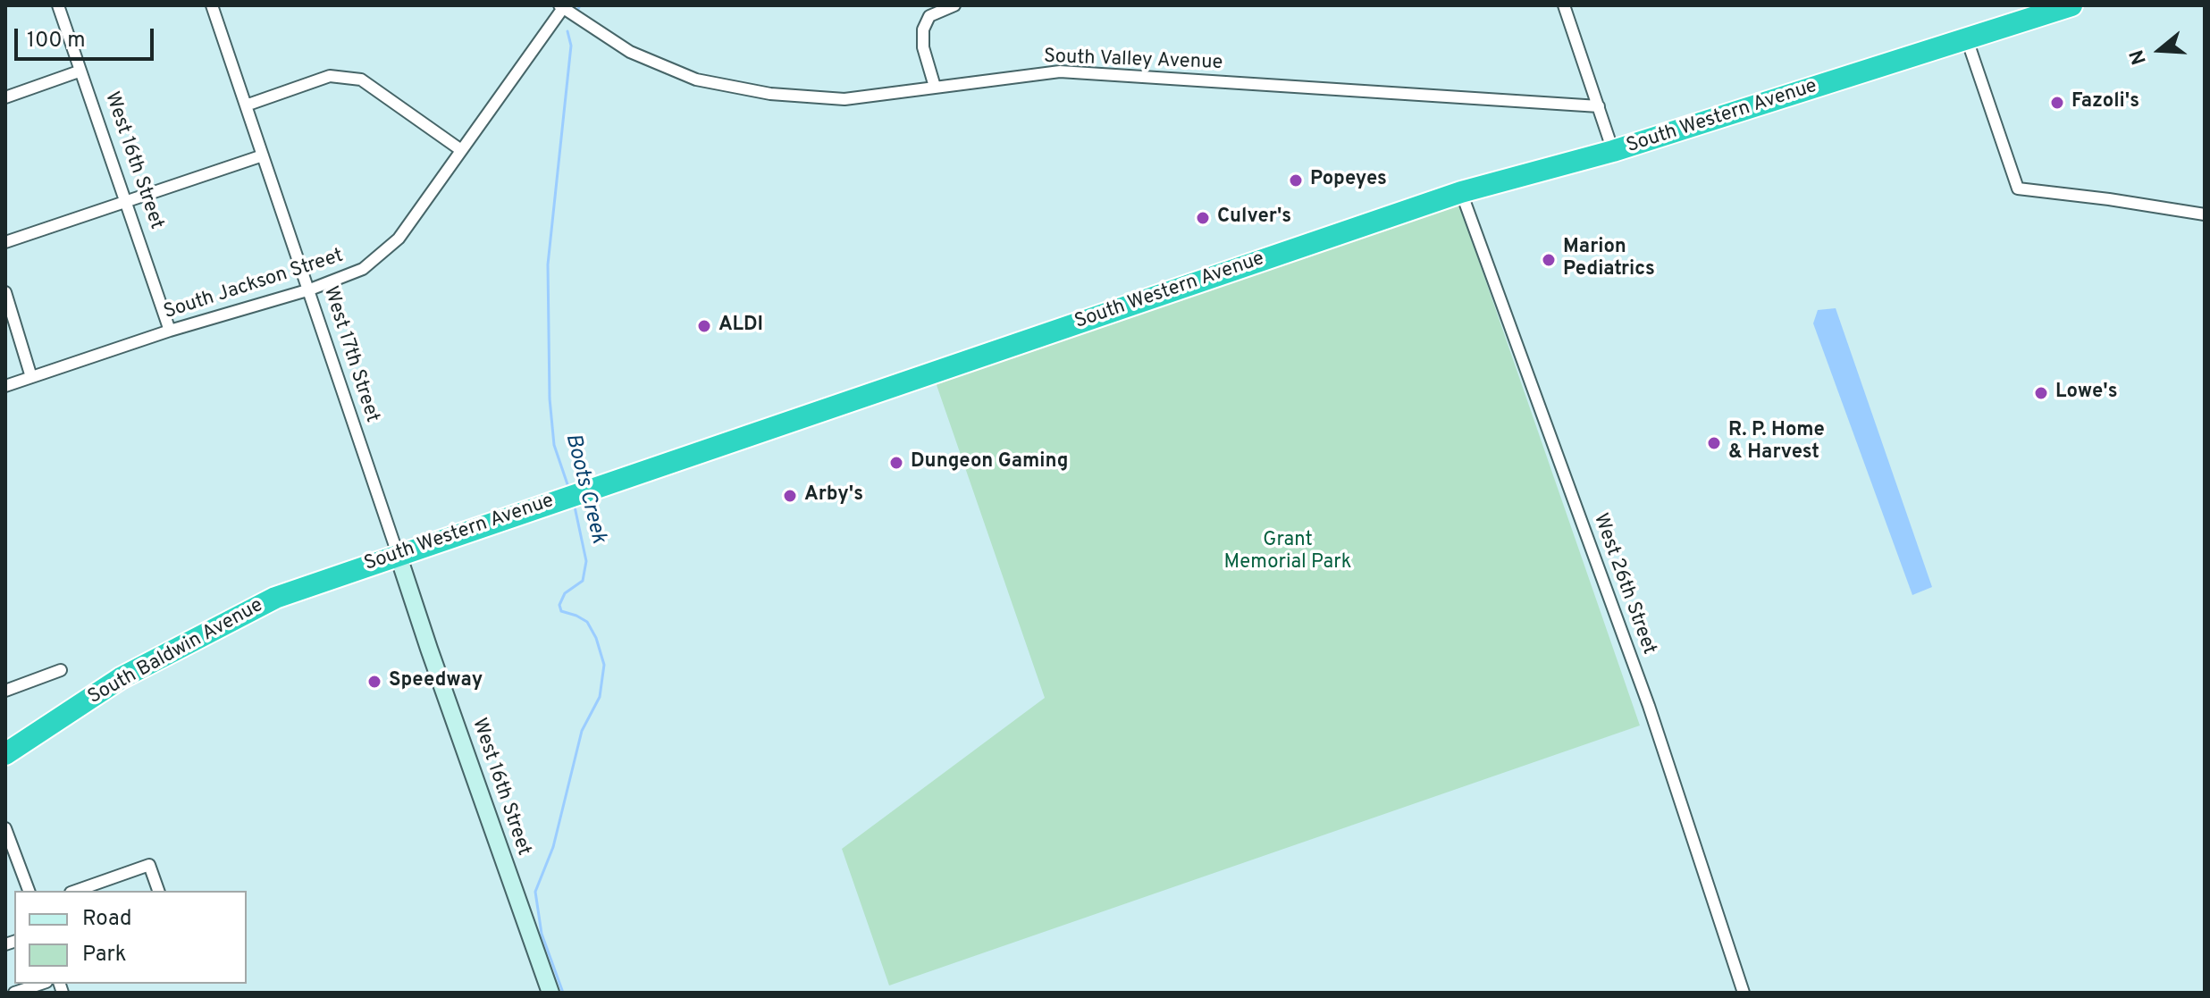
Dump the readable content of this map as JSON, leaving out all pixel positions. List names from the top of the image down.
{
  "streets": {
    "highway": ["South Western Avenue", "South Baldwin Avenue"],
    "street": [
      "South Valley Avenue",
      "West 16th Street",
      "South Jackson Street",
      "West 17th Street",
      "West 26th Street"
    ]
  },
  "crossings": [
    ["South Valley Avenue", "South Jackson Street"],
    ["South Western Avenue", "West 16th Street"],
    ["South Western Avenue", "West 17th Street"],
    ["South Western Avenue", "West 26th Street"],
    ["South Western Avenue", "South Baldwin Avenue"],
    ["West 16th Street", "South Jackson Street"],
    ["West 16th Street", "West 17th Street"],
    ["South Jackson Street", "West 17th Street"]
  ],
  "water": ["Boots Creek"],
  "parks": ["Grant Memorial Park"],
  "places": [
    "Fazoli's",
    "Popeyes",
    "Culver's",
    "Marion Pediatrics",
    "ALDI",
    "Lowe's",
    "R. P. Home & Harvest",
    "Dungeon Gaming",
    "Arby's",
    "Speedway"
  ],
  "legend": ["Road", "Park"],
  "scale_bar": "100 m",
  "north": "left"
}
